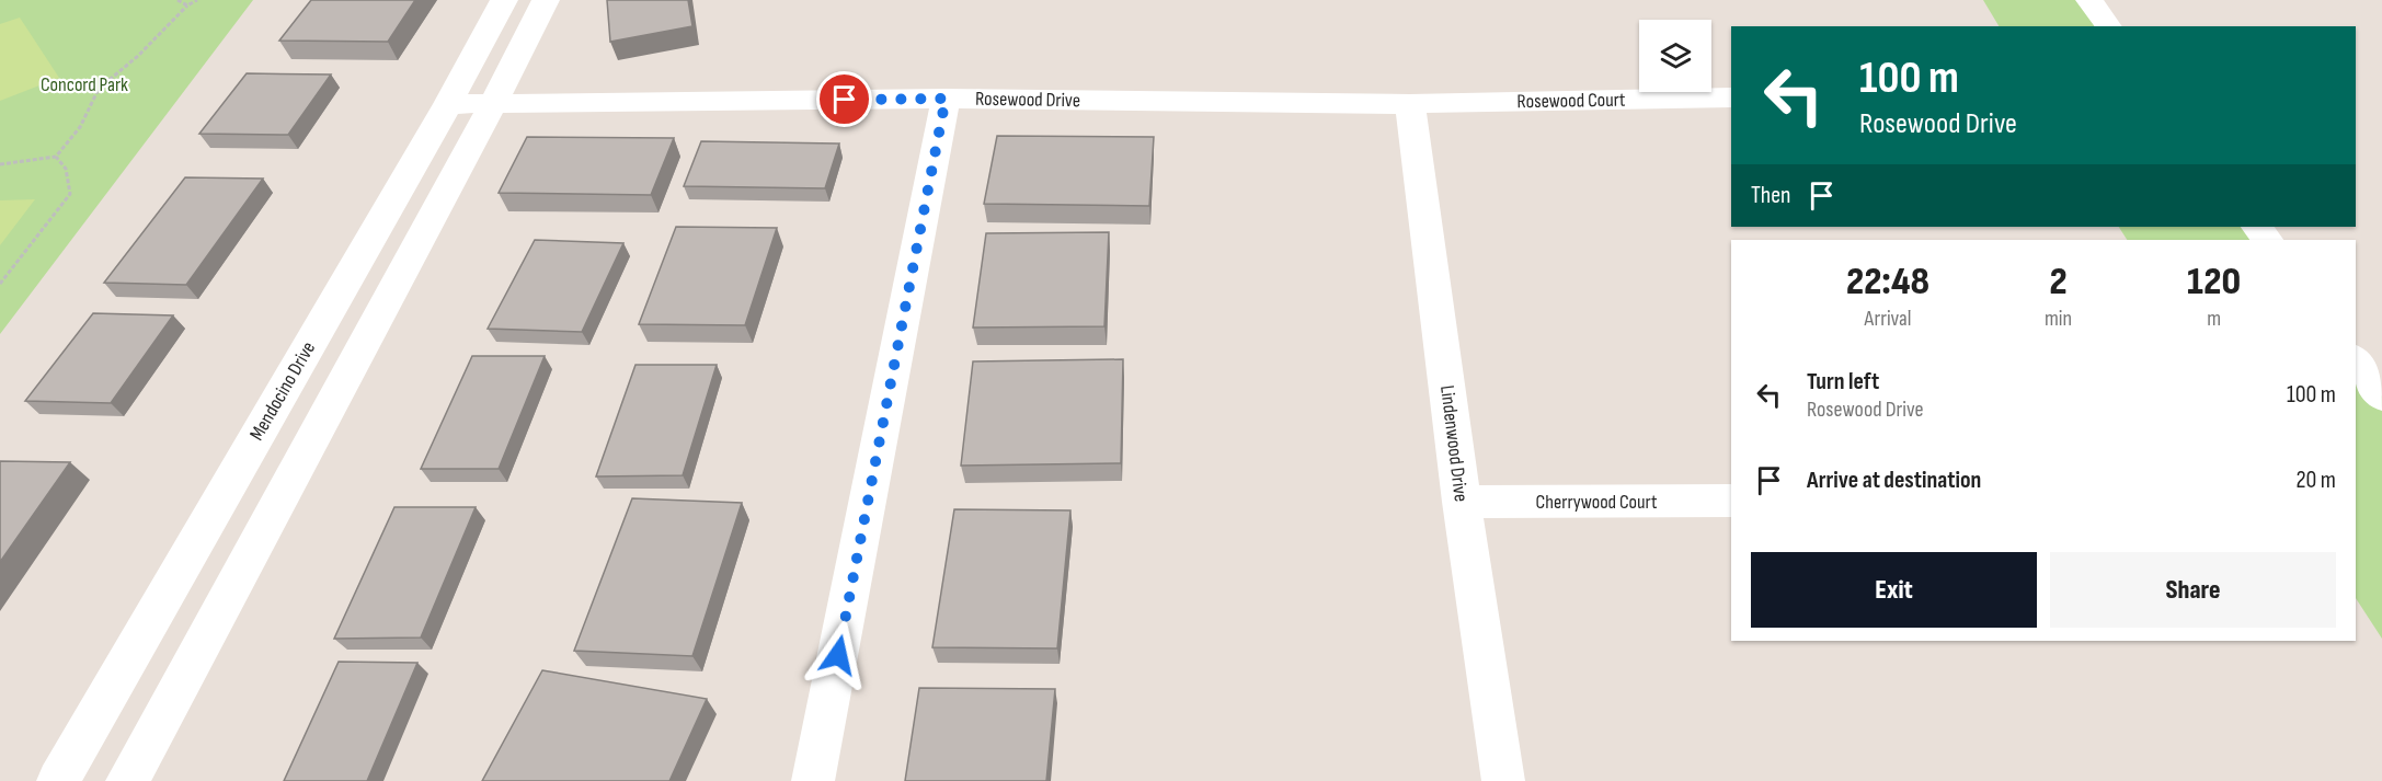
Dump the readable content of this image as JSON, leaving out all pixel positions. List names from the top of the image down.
{
  "streets": {
    "street": [
      "Rosewood Drive",
      "Rosewood Court",
      "Mendocino Drive",
      "Lindenwood Drive",
      "Cherrywood Court"
    ]
  },
  "crossings": [
    ["Rosewood Drive", "Rosewood Court"],
    ["Rosewood Drive", "Mendocino Drive"],
    ["Rosewood Drive", "Lindenwood Drive"],
    ["Rosewood Court", "Lindenwood Drive"],
    ["Lindenwood Drive", "Cherrywood Court"]
  ],
  "parks": ["Concord Park"],
  "page": {
    "turn": ["100 m", "Rosewood Drive"],
    "then": "Then",
    "eta": [
      "22:48",
      "Arrival",
      "2",
      "min",
      "120",
      "m"
    ],
    "list": [
      {
        "name": "Turn left",
        "note": "Rosewood Drive",
        "value": "100 m"
      },
      {
        "name": "Arrive at destination",
        "value": "20 m"
      }
    ],
    "buttons": ["Exit", "Share"]
  }
}
